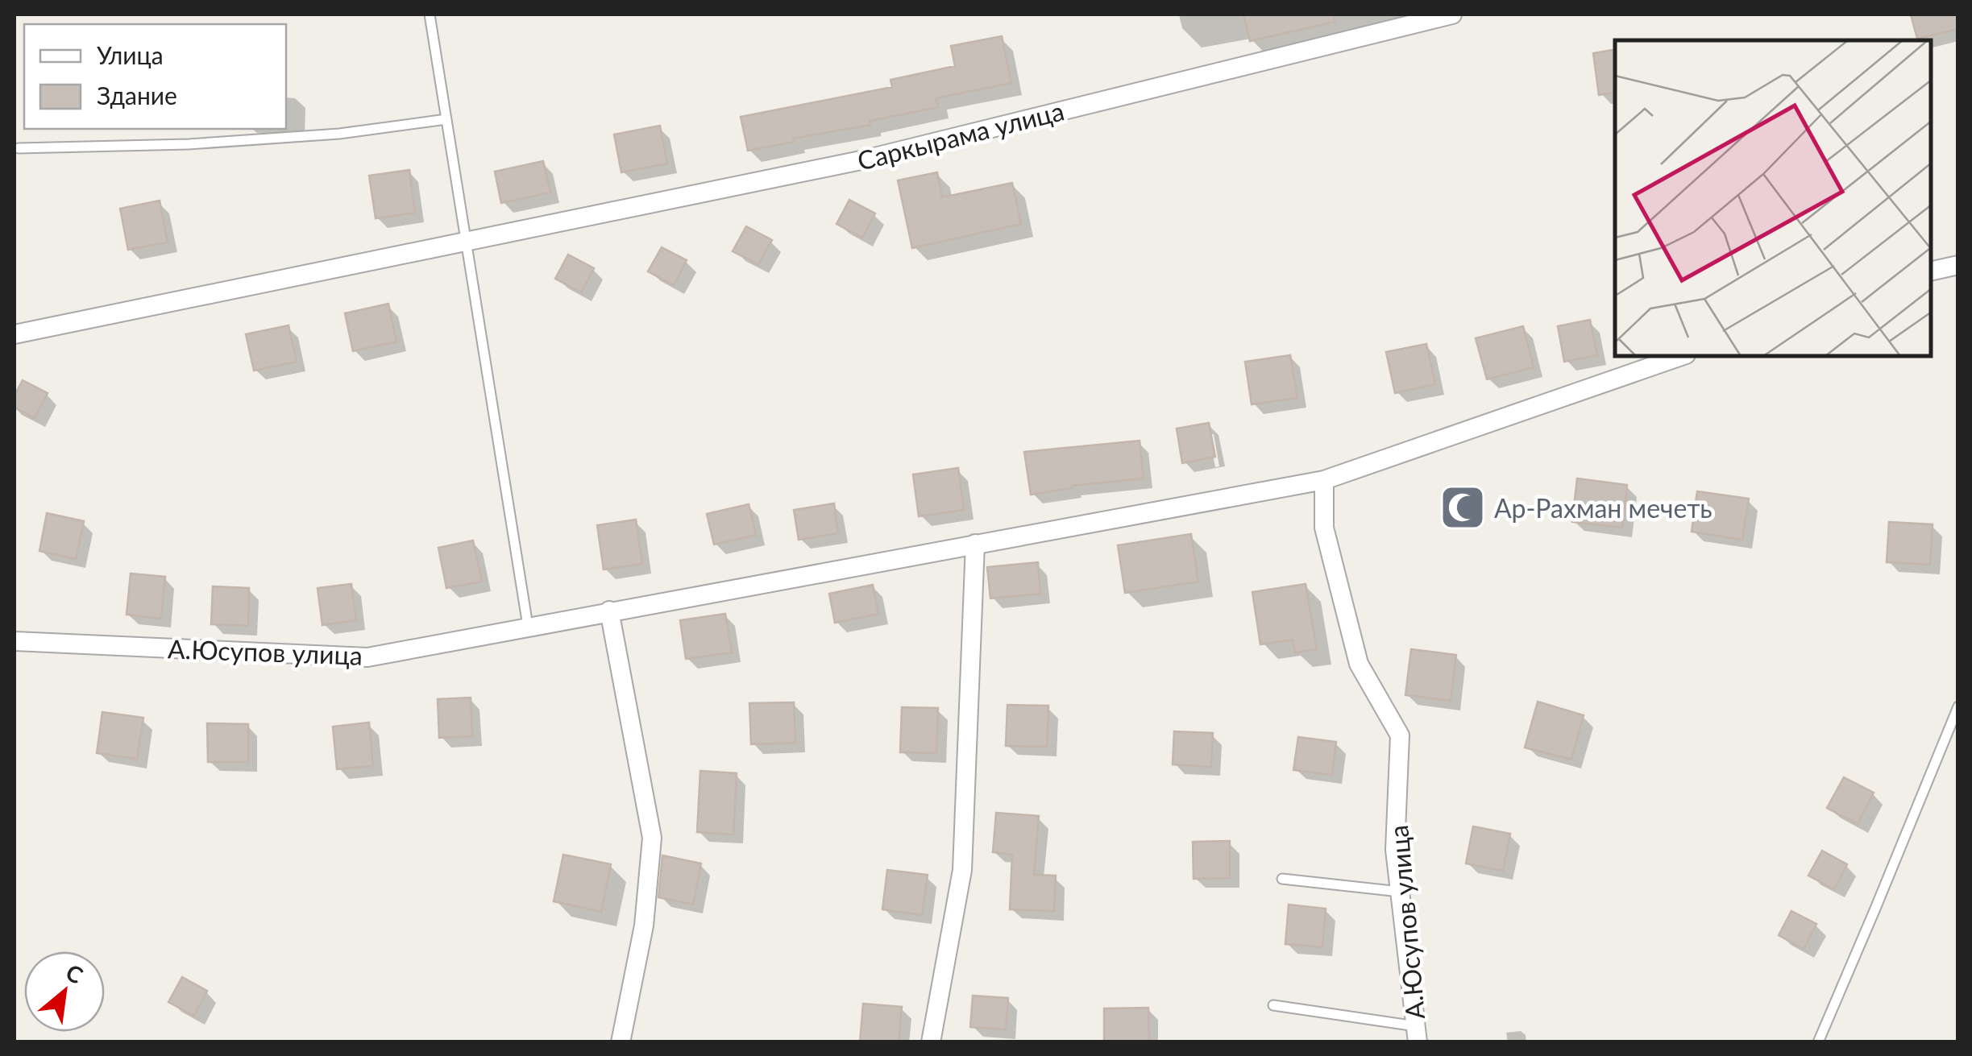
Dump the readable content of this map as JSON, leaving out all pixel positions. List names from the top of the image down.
{
  "streets": {
    "street": ["Саркырама улица", "А.Юсупов улица"]
  },
  "places": {
    "mosque": ["Ар-Рахман мечеть"]
  },
  "legend": ["Улица", "Здание"],
  "north": "top right"
}
